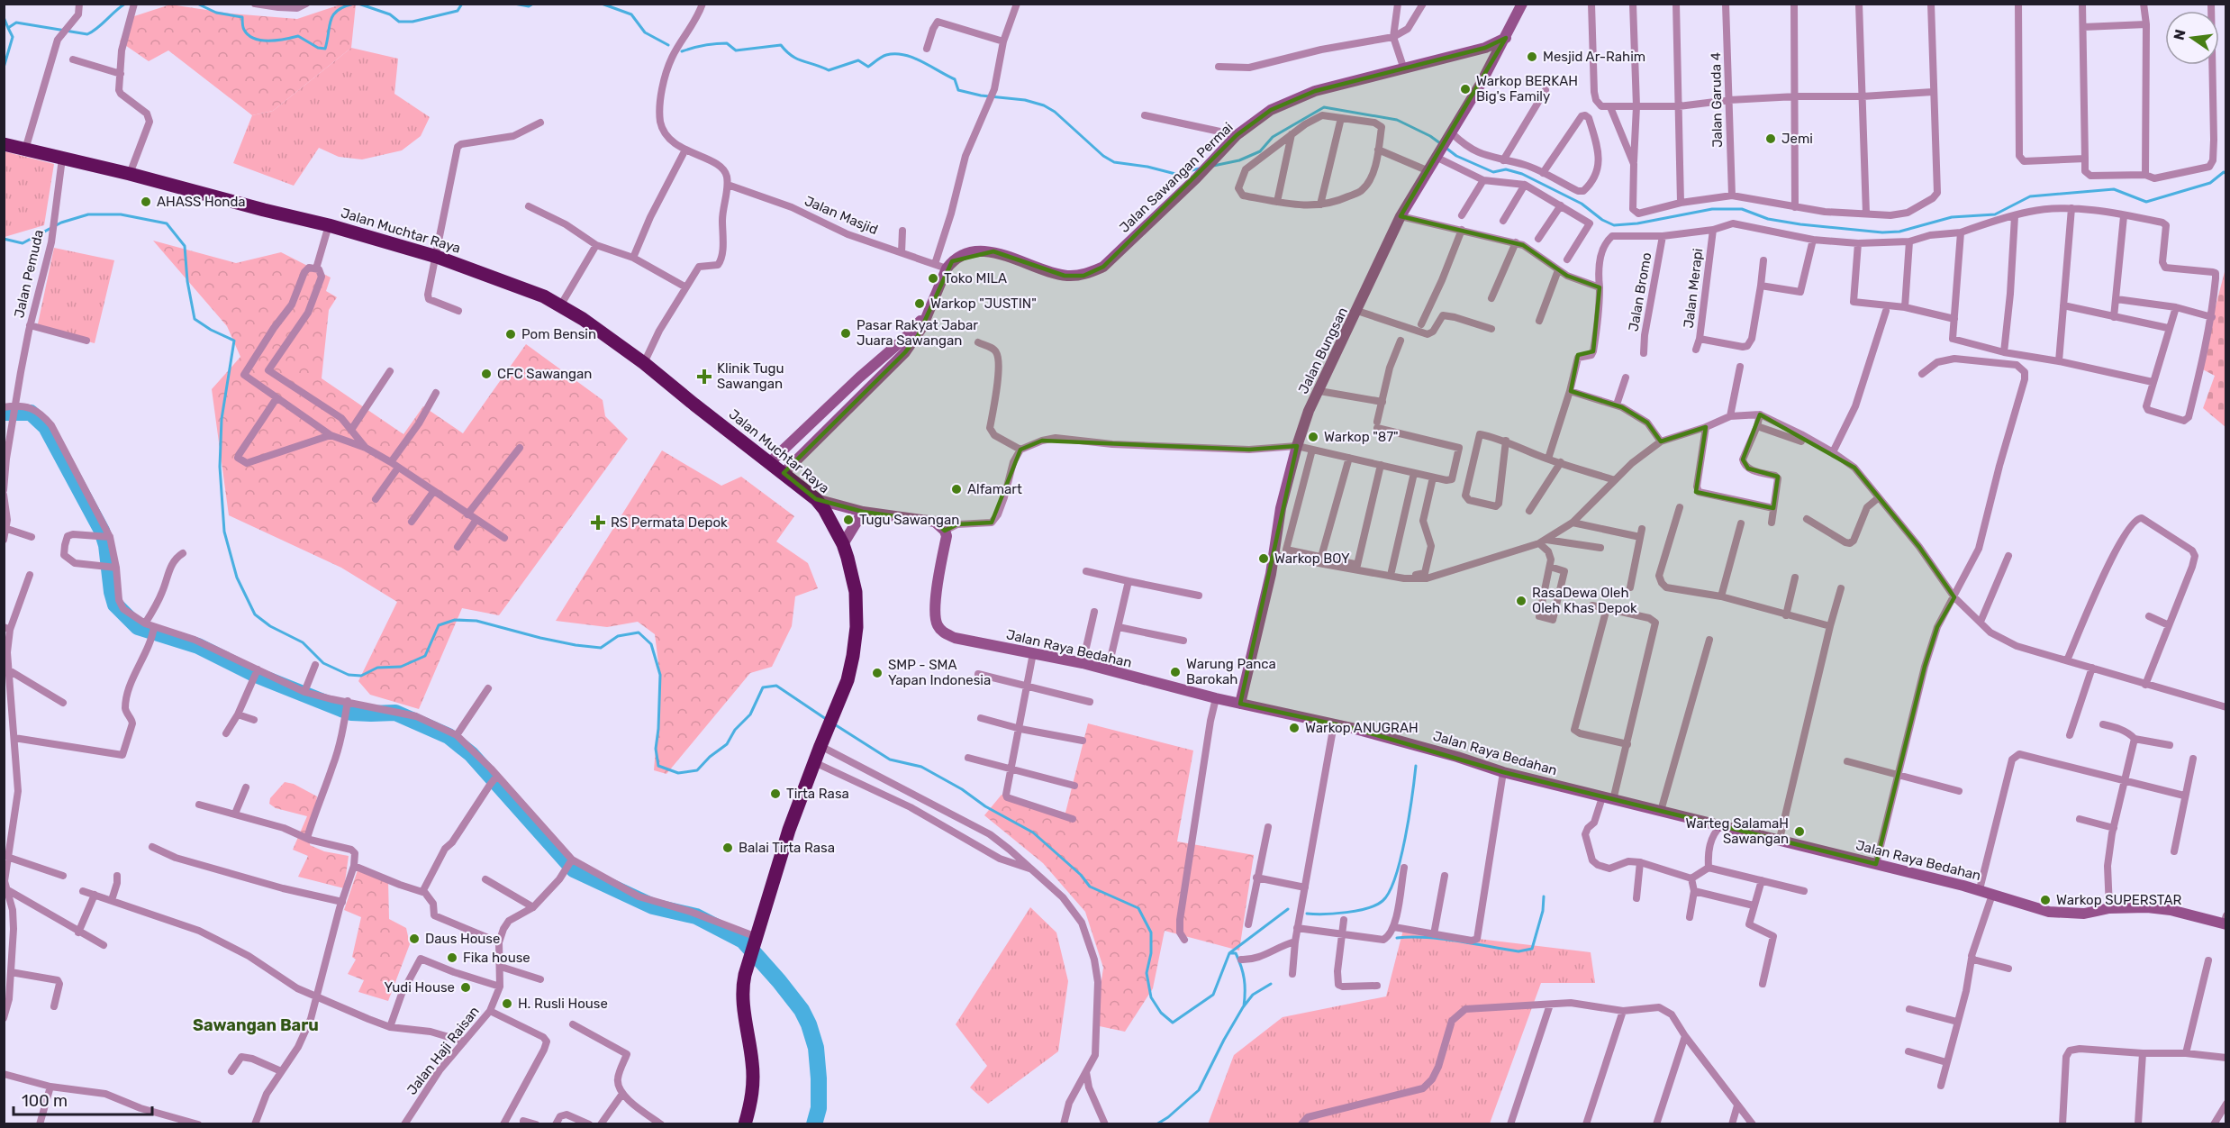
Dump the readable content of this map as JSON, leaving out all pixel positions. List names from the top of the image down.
{
  "streets": {
    "highway": ["Jalan Muchtar Raya"],
    "street": [
      "Jalan Garuda 4",
      "Jalan Sawangan Permai",
      "Jalan Masjid",
      "Jalan Pemuda",
      "Jalan Merapi",
      "Jalan Bromo",
      "Jalan Bungsan",
      "Jalan Raya Bedahan",
      "Jalan Haji Raisan"
    ]
  },
  "crossings": [
    ["Jalan Sawangan Permai", "Jalan Masjid"],
    ["Jalan Sawangan Permai", "Jalan Bungsan"],
    ["Jalan Muchtar Raya", "Jalan Pemuda"],
    ["Jalan Bungsan", "Jalan Raya Bedahan"]
  ],
  "districts": ["Sawangan Baru"],
  "places": {
    "other": [
      "Mesjid Ar-Rahim",
      "Warkop BERKAH Big's Family",
      "Jemi",
      "AHASS Honda",
      "Toko MILA",
      "Warkop \"JUSTIN\"",
      "Pasar Rakyat Jabar Juara Sawangan",
      "Pom Bensin",
      "CFC Sawangan",
      "Warkop \"87\"",
      "Alfamart",
      "Tugu Sawangan",
      "Warkop BOY",
      "RasaDewa Oleh Oleh Khas Depok",
      "Warung Panca Barokah",
      "SMP - SMA Yapan Indonesia",
      "Warkop ANUGRAH",
      "Tirta Rasa",
      "Warteg SalamaH Sawangan",
      "Balai Tirta Rasa",
      "Warkop SUPERSTAR",
      "Daus House",
      "Fika house",
      "Yudi House",
      "H. Rusli House"
    ],
    "health": ["Klinik Tugu Sawangan", "RS Permata Depok"]
  },
  "scale_bar": "100 m",
  "north": "left"
}
